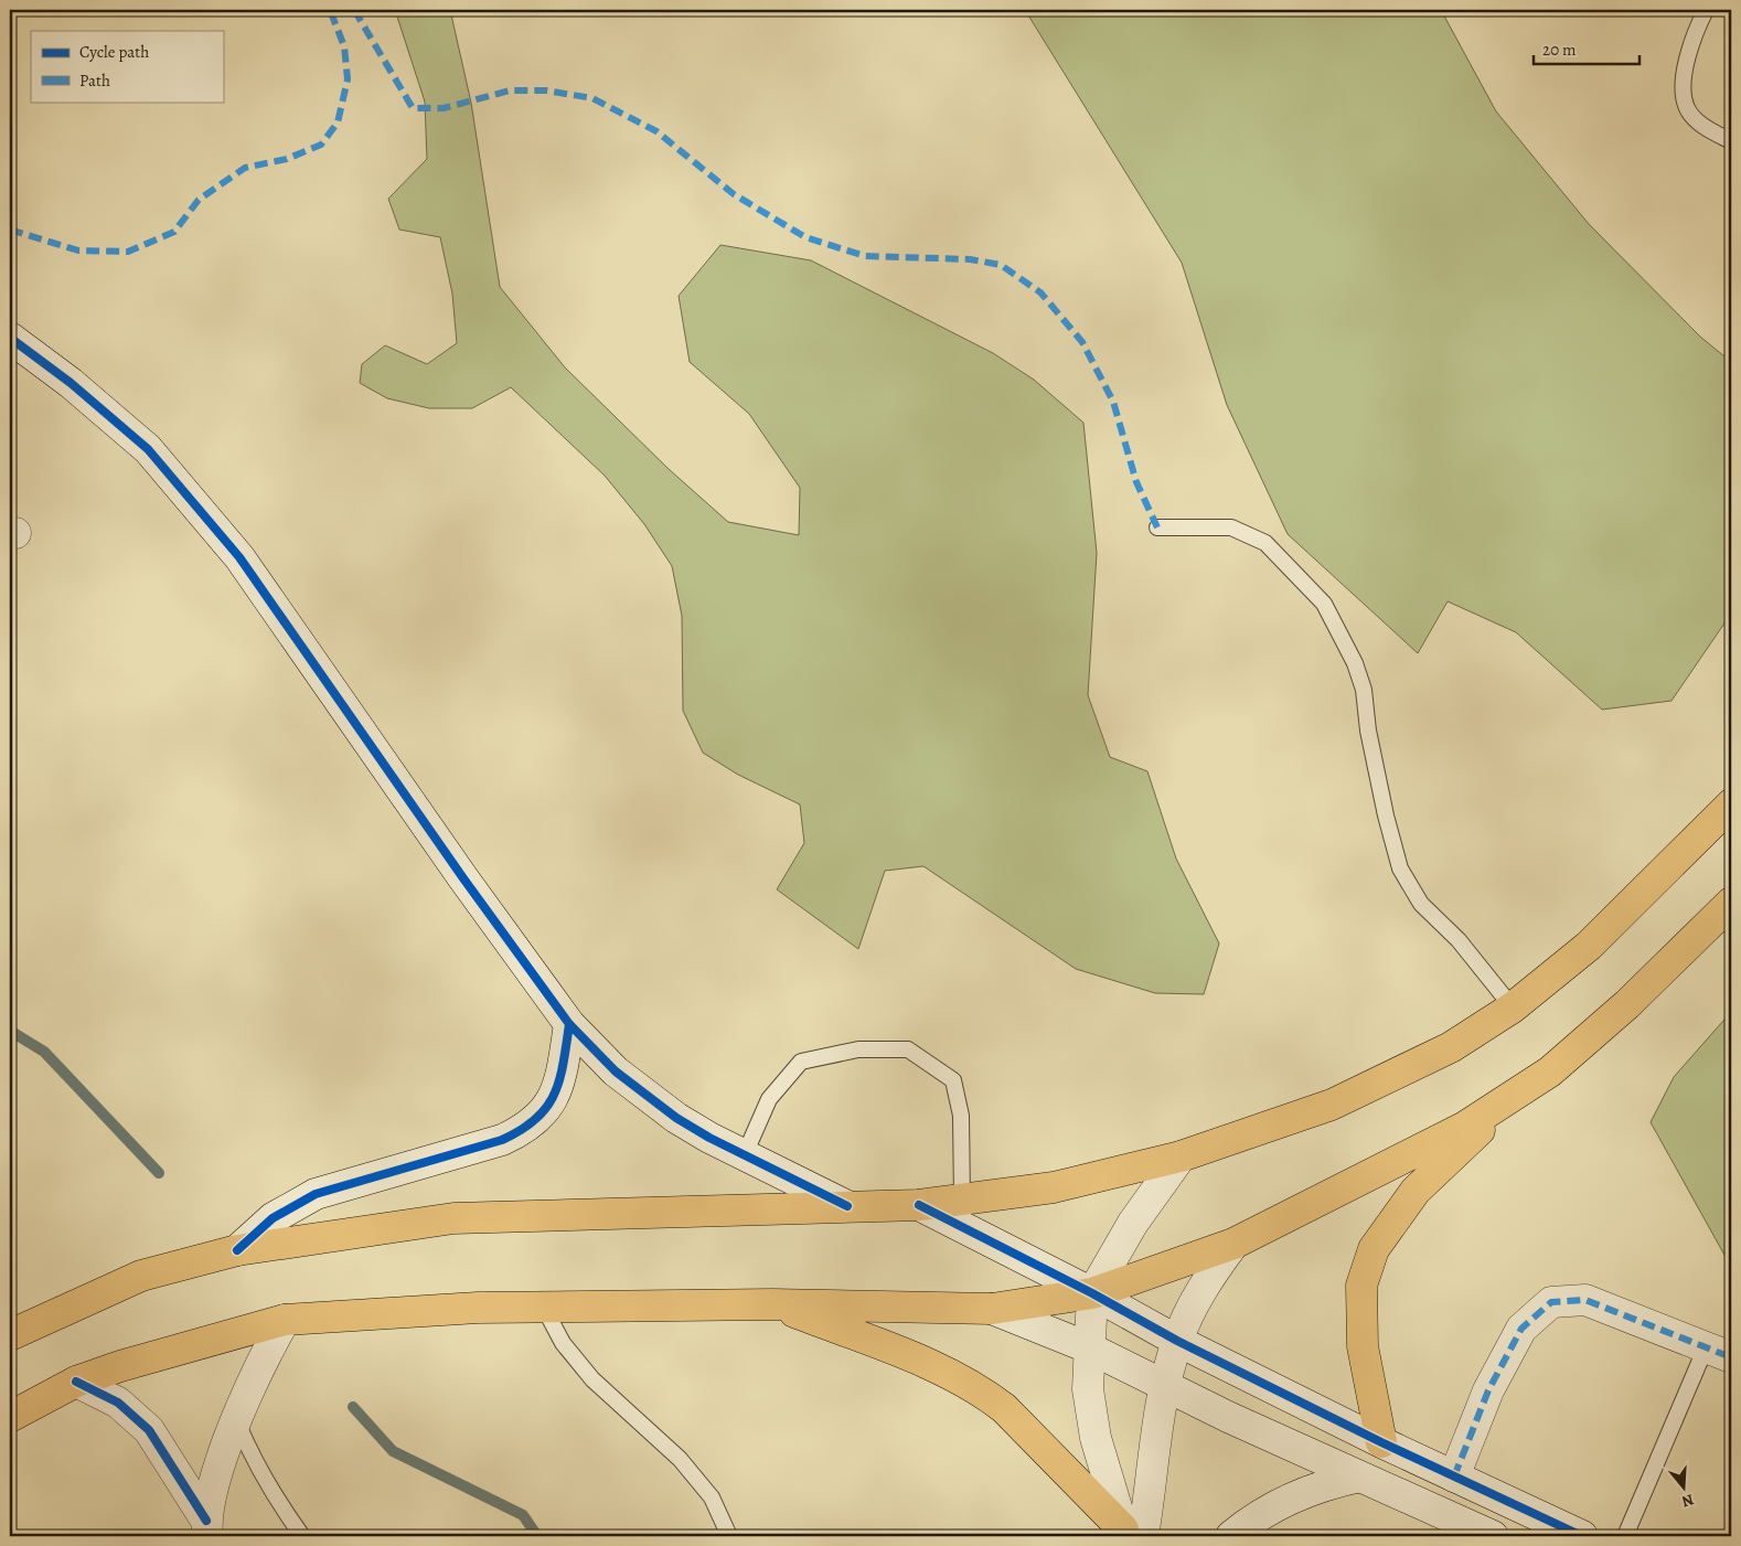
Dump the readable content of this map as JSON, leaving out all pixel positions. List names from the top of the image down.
{
  "legend": ["Cycle path", "Path"],
  "scale_bar": "20 m",
  "north": "bottom"
}
